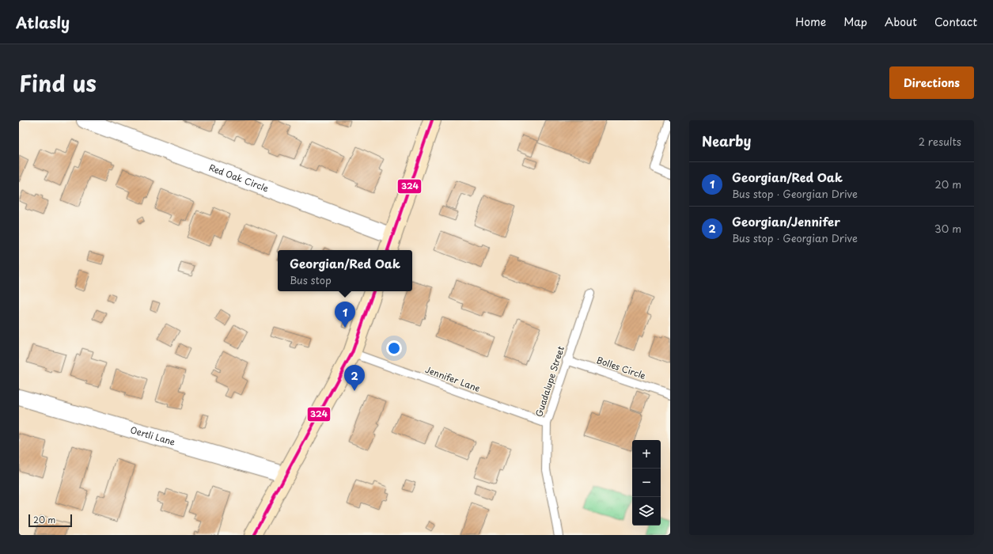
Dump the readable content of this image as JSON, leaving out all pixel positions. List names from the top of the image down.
{
  "streets": {
    "street": ["Red Oak Circle", "Oertli Lane"],
    "lane": ["Bolles Circle", "Jennifer Lane", "Guadalupe Street"]
  },
  "crossings": [
    ["Bolles Circle", "Guadalupe Street"],
    ["Jennifer Lane", "Guadalupe Street"]
  ],
  "lines": ["transit line 324"],
  "scale_bar": "20 m",
  "page": {
    "header": "Atlasly",
    "nav": [
      "Home",
      "Map",
      "About",
      "Contact"
    ],
    "title": "Find us",
    "buttons": "Directions",
    "heading": ["Nearby", "2 results"],
    "list": [
      {
        "mark": "1",
        "name": "Georgian/Red Oak",
        "note": "Bus stop · Georgian Drive",
        "value": "20 m"
      },
      {
        "mark": "2",
        "name": "Georgian/Jennifer",
        "note": "Bus stop · Georgian Drive",
        "value": "30 m"
      }
    ],
    "popup": ["Georgian/Red Oak", "Bus stop"],
    "pins": ["1", "2"],
    "map_buttons": ["+", "−"],
    "scale": "20 m"
  }
}
